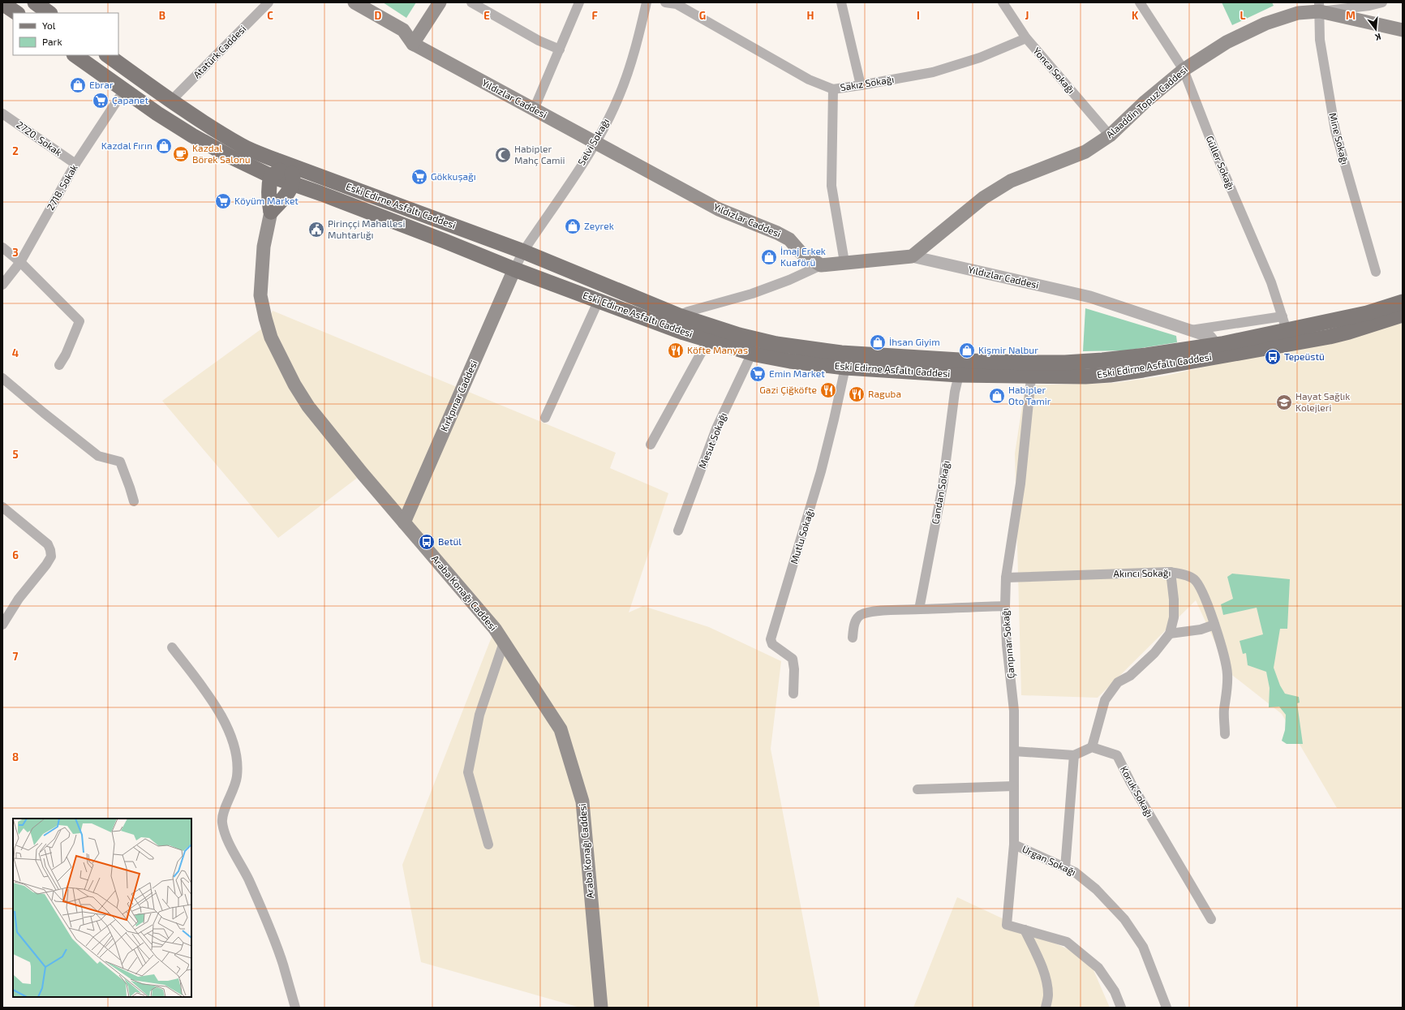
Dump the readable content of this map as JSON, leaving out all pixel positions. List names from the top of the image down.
{
  "streets": {
    "main road": [
      "Yıldızlar Caddesi",
      "Alaaddin Topuz Caddesi",
      "Eski Edirne Asfaltı Caddesi",
      "Kırkpınar Caddesi",
      "Araba Konağı Caddesi"
    ],
    "street": [
      "Atatürk Caddesi",
      "Yonca Sokağı",
      "Sakız Sokağı",
      "2720. Sokak",
      "Mine Sokağı",
      "Selvi Sokağı",
      "Güller Sokağı",
      "2718. Sokak",
      "Mesut Sokağı",
      "Candan Sokağı",
      "Mutlu Sokağı",
      "Akıncı Sokağı",
      "Çanpınar Sokağı",
      "Koruk Sokağı",
      "Urgan Sokağı"
    ]
  },
  "crossings": [
    ["Atatürk Caddesi", "Eski Edirne Asfaltı Caddesi"],
    ["Yonca Sokağı", "Sakız Sokağı"],
    ["Yonca Sokağı", "Alaaddin Topuz Caddesi"],
    ["Yıldızlar Caddesi", "Alaaddin Topuz Caddesi"],
    ["Yıldızlar Caddesi", "Selvi Sokağı"],
    ["Yıldızlar Caddesi", "Eski Edirne Asfaltı Caddesi"],
    ["Alaaddin Topuz Caddesi", "Mine Sokağı"],
    ["Alaaddin Topuz Caddesi", "Güller Sokağı"],
    ["2720. Sokak", "2718. Sokak"],
    ["Selvi Sokağı", "Eski Edirne Asfaltı Caddesi"],
    ["Selvi Sokağı", "Kırkpınar Caddesi"],
    ["Güller Sokağı", "Eski Edirne Asfaltı Caddesi"],
    ["2718. Sokak", "Eski Edirne Asfaltı Caddesi"],
    ["Eski Edirne Asfaltı Caddesi", "Kırkpınar Caddesi"],
    ["Eski Edirne Asfaltı Caddesi", "Mesut Sokağı"],
    ["Eski Edirne Asfaltı Caddesi", "Candan Sokağı"],
    ["Eski Edirne Asfaltı Caddesi", "Mutlu Sokağı"],
    ["Eski Edirne Asfaltı Caddesi", "Çanpınar Sokağı"],
    ["Kırkpınar Caddesi", "Araba Konağı Caddesi"],
    ["Akıncı Sokağı", "Çanpınar Sokağı"],
    ["Çanpınar Sokağı", "Urgan Sokağı"]
  ],
  "places": {
    "shop": [
      "Ebrar",
      "Kazdal Fırın",
      "Zeyrek",
      "İmaj Erkek Kuaförü",
      "İhsan Giyim",
      "Kişmir Nalbur",
      "Habipler Oto Tamir"
    ],
    "supermarket": [
      "Çapanet",
      "Gökkuşağı",
      "Köyüm Market",
      "Emin Market"
    ],
    "cafe": ["Kazdal Börek Salonu"],
    "mosque": ["Habipler Mahç Camii"],
    "public building": ["Pirinççi Mahallesi Muhtarlığı"],
    "restaurant": ["Köfte Manyas", "Gazi Çiğköfte", "Raguba"],
    "bus stop": ["Tepeüstü", "Betül"],
    "school or university": ["Hayat Sağlık Kolejleri"]
  },
  "legend": ["Yol", "Park"],
  "north": "bottom",
  "grid": {
    "columns": [
      "B",
      "C",
      "D",
      "E",
      "F",
      "G",
      "H",
      "I",
      "J",
      "K",
      "L",
      "M"
    ],
    "rows": [
      "2",
      "3",
      "4",
      "5",
      "6",
      "7",
      "8"
    ]
  }
}
